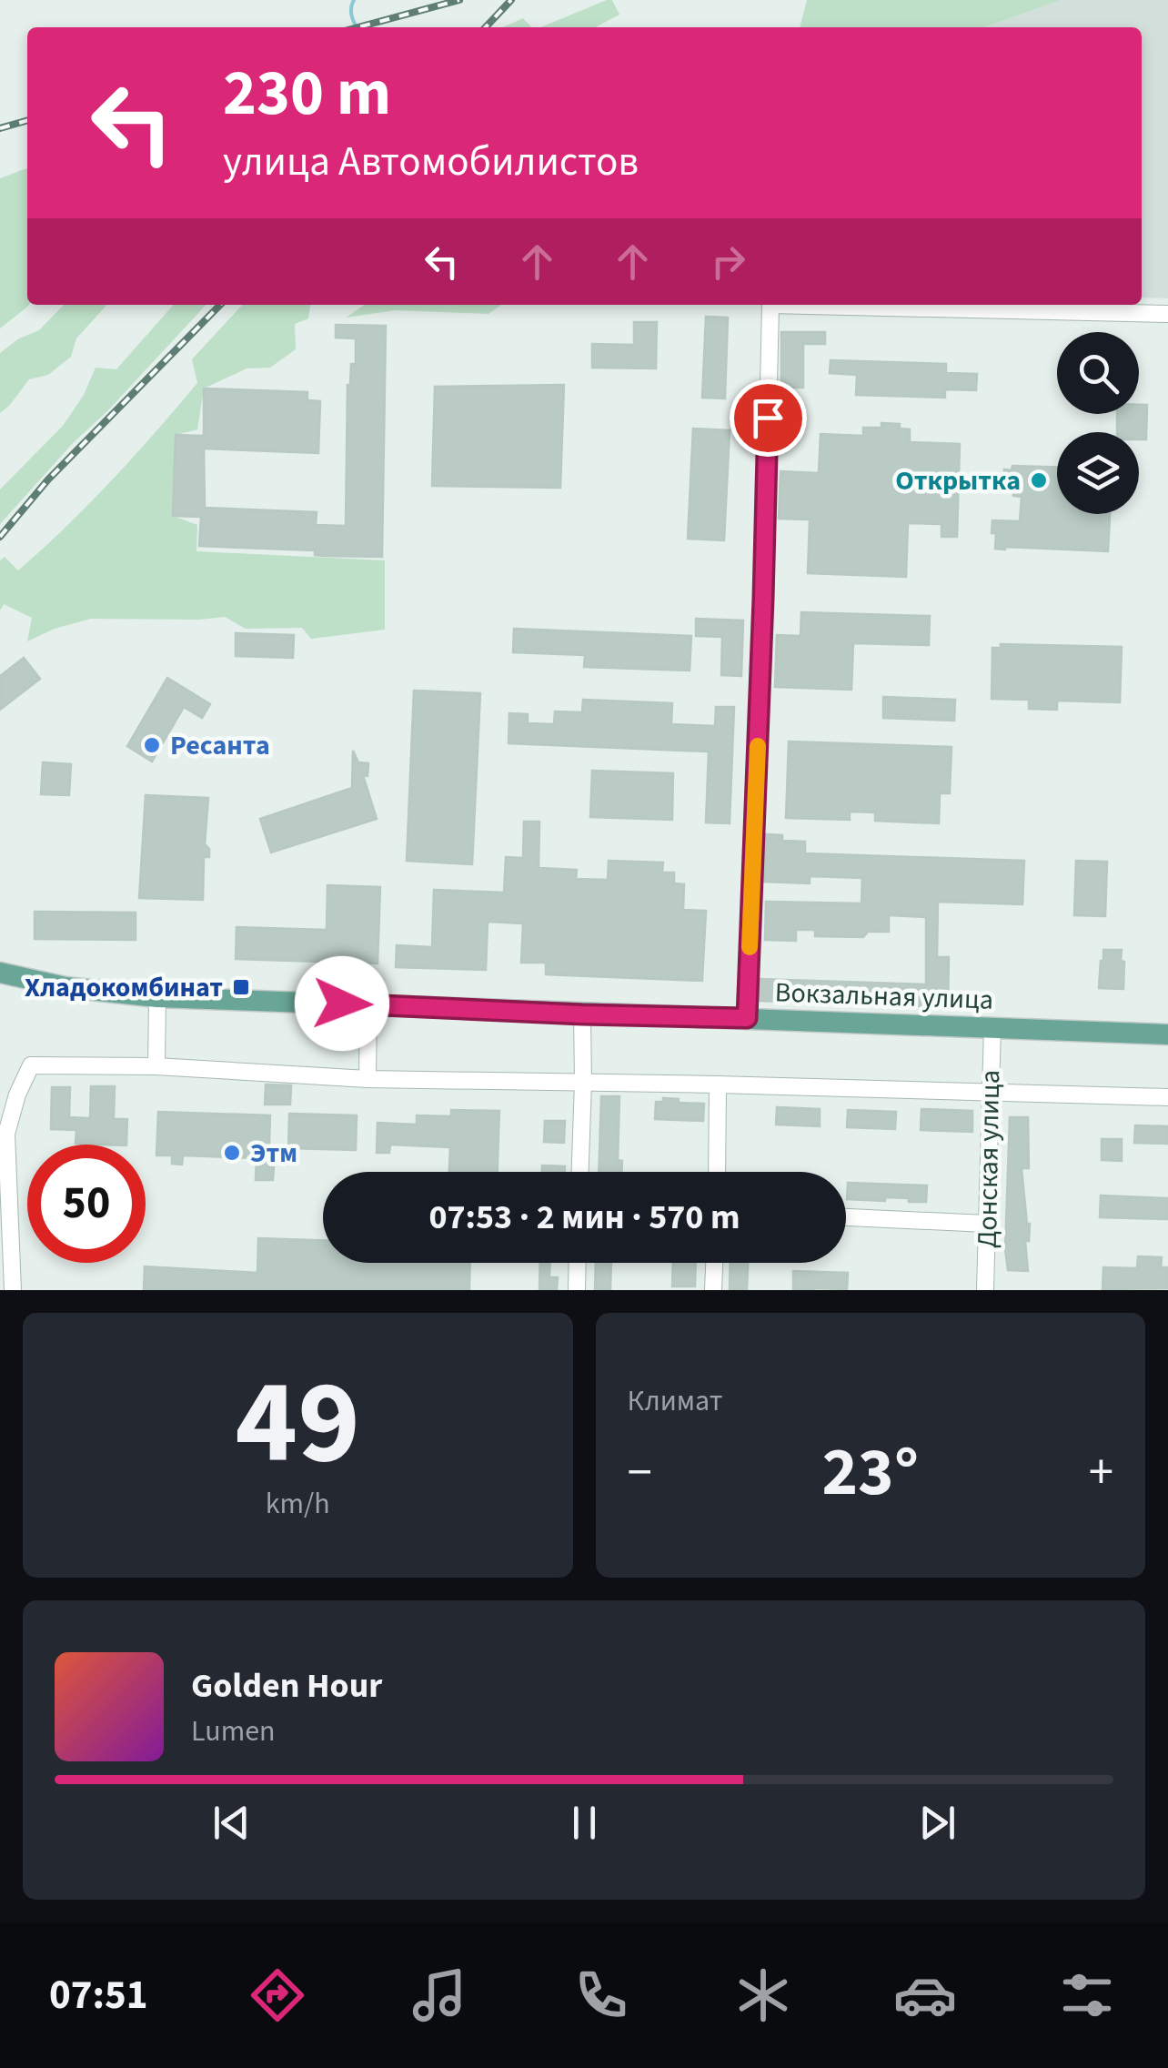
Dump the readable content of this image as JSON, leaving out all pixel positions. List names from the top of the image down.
{
  "streets": {
    "main road": ["Вокзальная улица"],
    "street": ["Донская улица"]
  },
  "crossings": [
    ["Вокзальная улица", "Донская улица"]
  ],
  "places": {
    "other": ["Открытка", "Ресанта", "Этм"],
    "transit": ["Хладокомбинат"]
  },
  "page": {
    "turn": ["230 m", "улица Автомобилистов"],
    "limit": "50",
    "trip": "07:53 · 2 мин · 570 m",
    "tile": [
      ["49", "km/h"],
      "Климат"
    ],
    "heat": ["−", "23°", "+"],
    "song": ["Golden Hour", "Lumen"],
    "tabs": "07:51"
  }
}
